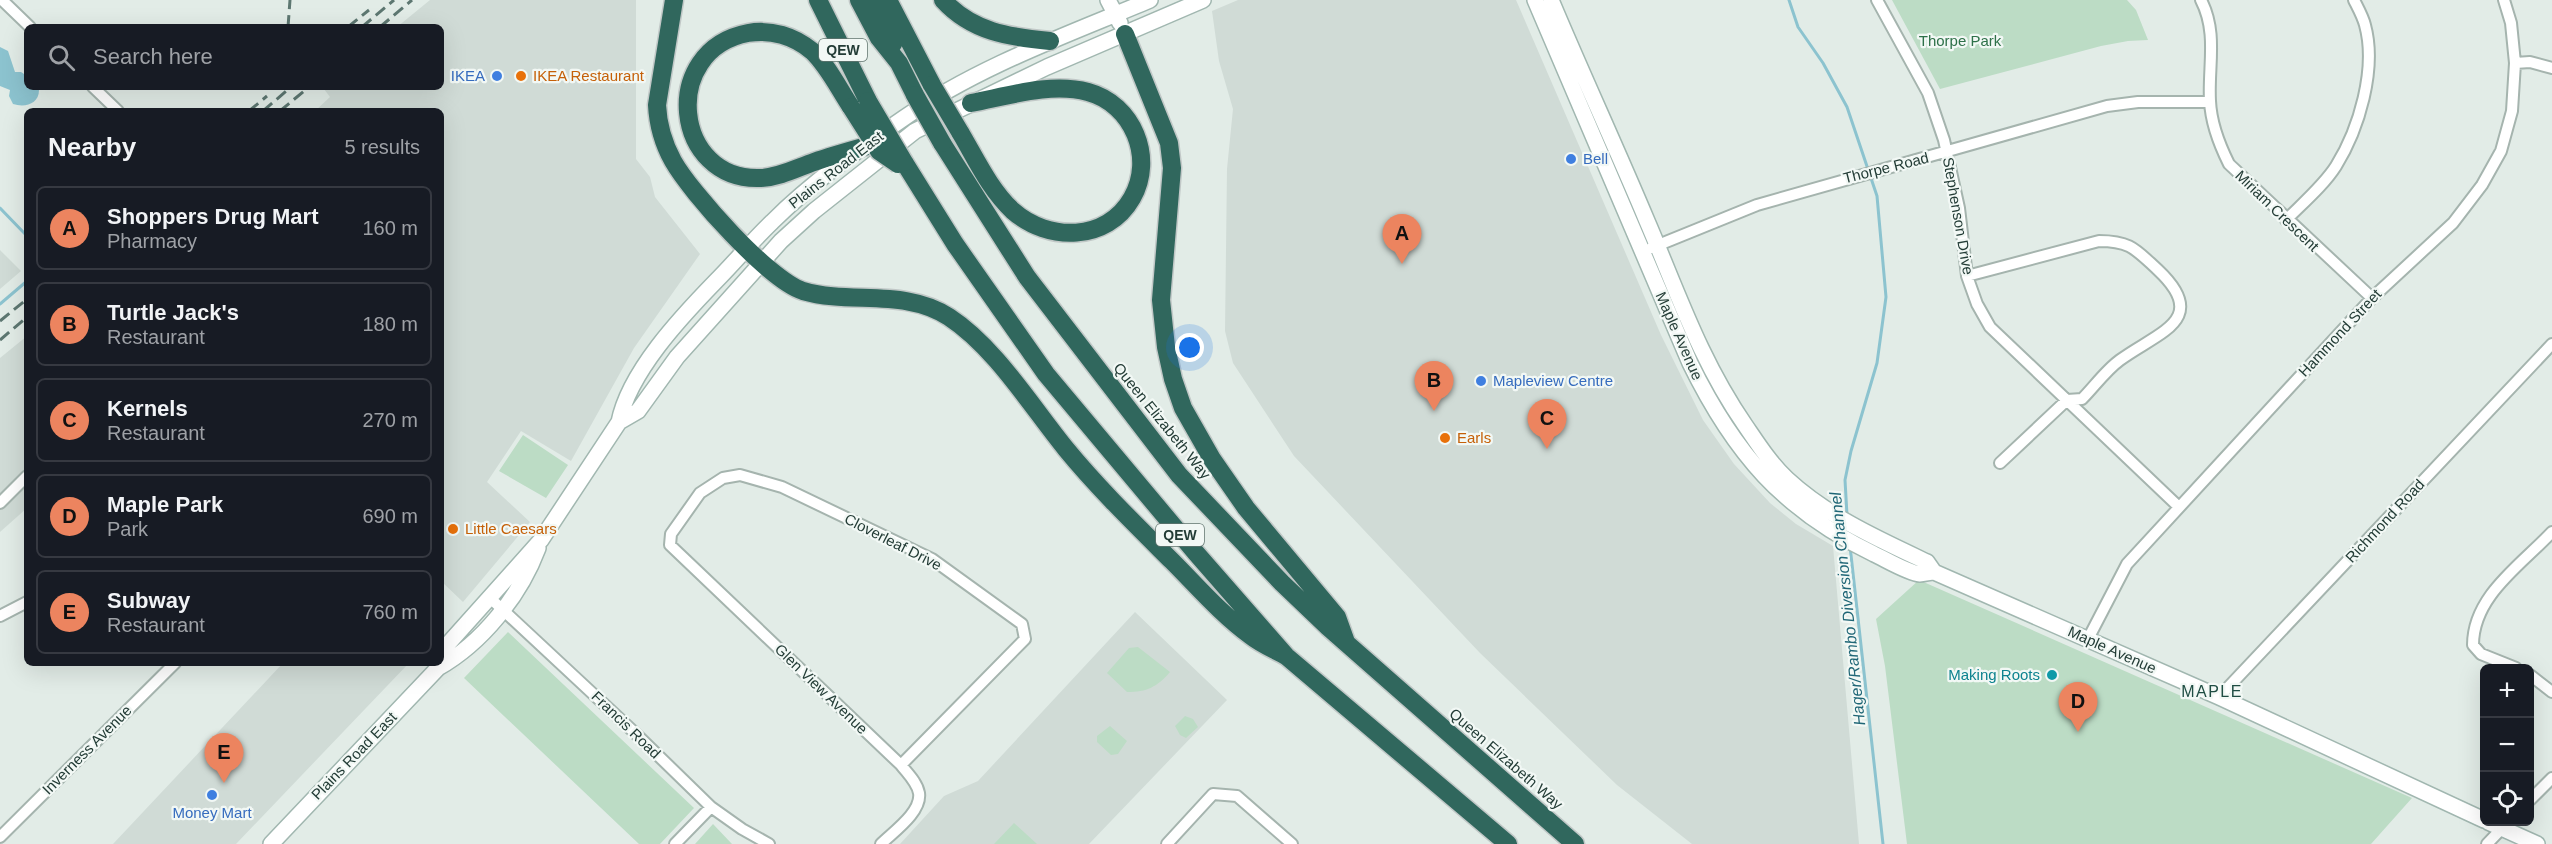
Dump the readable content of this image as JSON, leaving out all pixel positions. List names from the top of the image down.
{
  "streets": {
    "highway": ["QEW", "Queen Elizabeth Way"],
    "main road": ["Plains Road East", "Maple Avenue"],
    "street": [
      "Thorpe Road",
      "Miriam Crescent",
      "Stephenson Drive",
      "Hammond Street",
      "Richmond Road",
      "Cloverleaf Drive",
      "Glen View Avenue",
      "Francis Road",
      "Inverness Avenue"
    ]
  },
  "crossings": [
    ["Thorpe Road", "Miriam Crescent"],
    ["Thorpe Road", "Stephenson Drive"],
    ["Thorpe Road", "Maple Avenue"],
    ["Plains Road East", "Francis Road"],
    ["Miriam Crescent", "Hammond Street"],
    ["Stephenson Drive", "Hammond Street"],
    ["Hammond Street", "Maple Avenue"],
    ["Maple Avenue", "Richmond Road"],
    ["Cloverleaf Drive", "Glen View Avenue"]
  ],
  "districts": ["MAPLE"],
  "water": ["Hager/Rambo Diversion Channel"],
  "parks": ["Thorpe Park"],
  "places": [
    "IKEA",
    "IKEA Restaurant",
    "Bell",
    "Mapleview Centre",
    "Earls",
    "Little Caesars",
    "Making Roots",
    "Money Mart"
  ],
  "page": {
    "search": "Search here",
    "heading": ["Nearby", "5 results"],
    "list": [
      {
        "mark": "A",
        "name": "Shoppers Drug Mart",
        "note": "Pharmacy",
        "value": "160 m"
      },
      {
        "mark": "B",
        "name": "Turtle Jack's",
        "note": "Restaurant",
        "value": "180 m"
      },
      {
        "mark": "C",
        "name": "Kernels",
        "note": "Restaurant",
        "value": "270 m"
      },
      {
        "mark": "D",
        "name": "Maple Park",
        "note": "Park",
        "value": "690 m"
      },
      {
        "mark": "E",
        "name": "Subway",
        "note": "Restaurant",
        "value": "760 m"
      }
    ],
    "pins": [
      "A",
      "B",
      "C",
      "D",
      "E"
    ],
    "map_buttons": ["+", "−"]
  }
}
